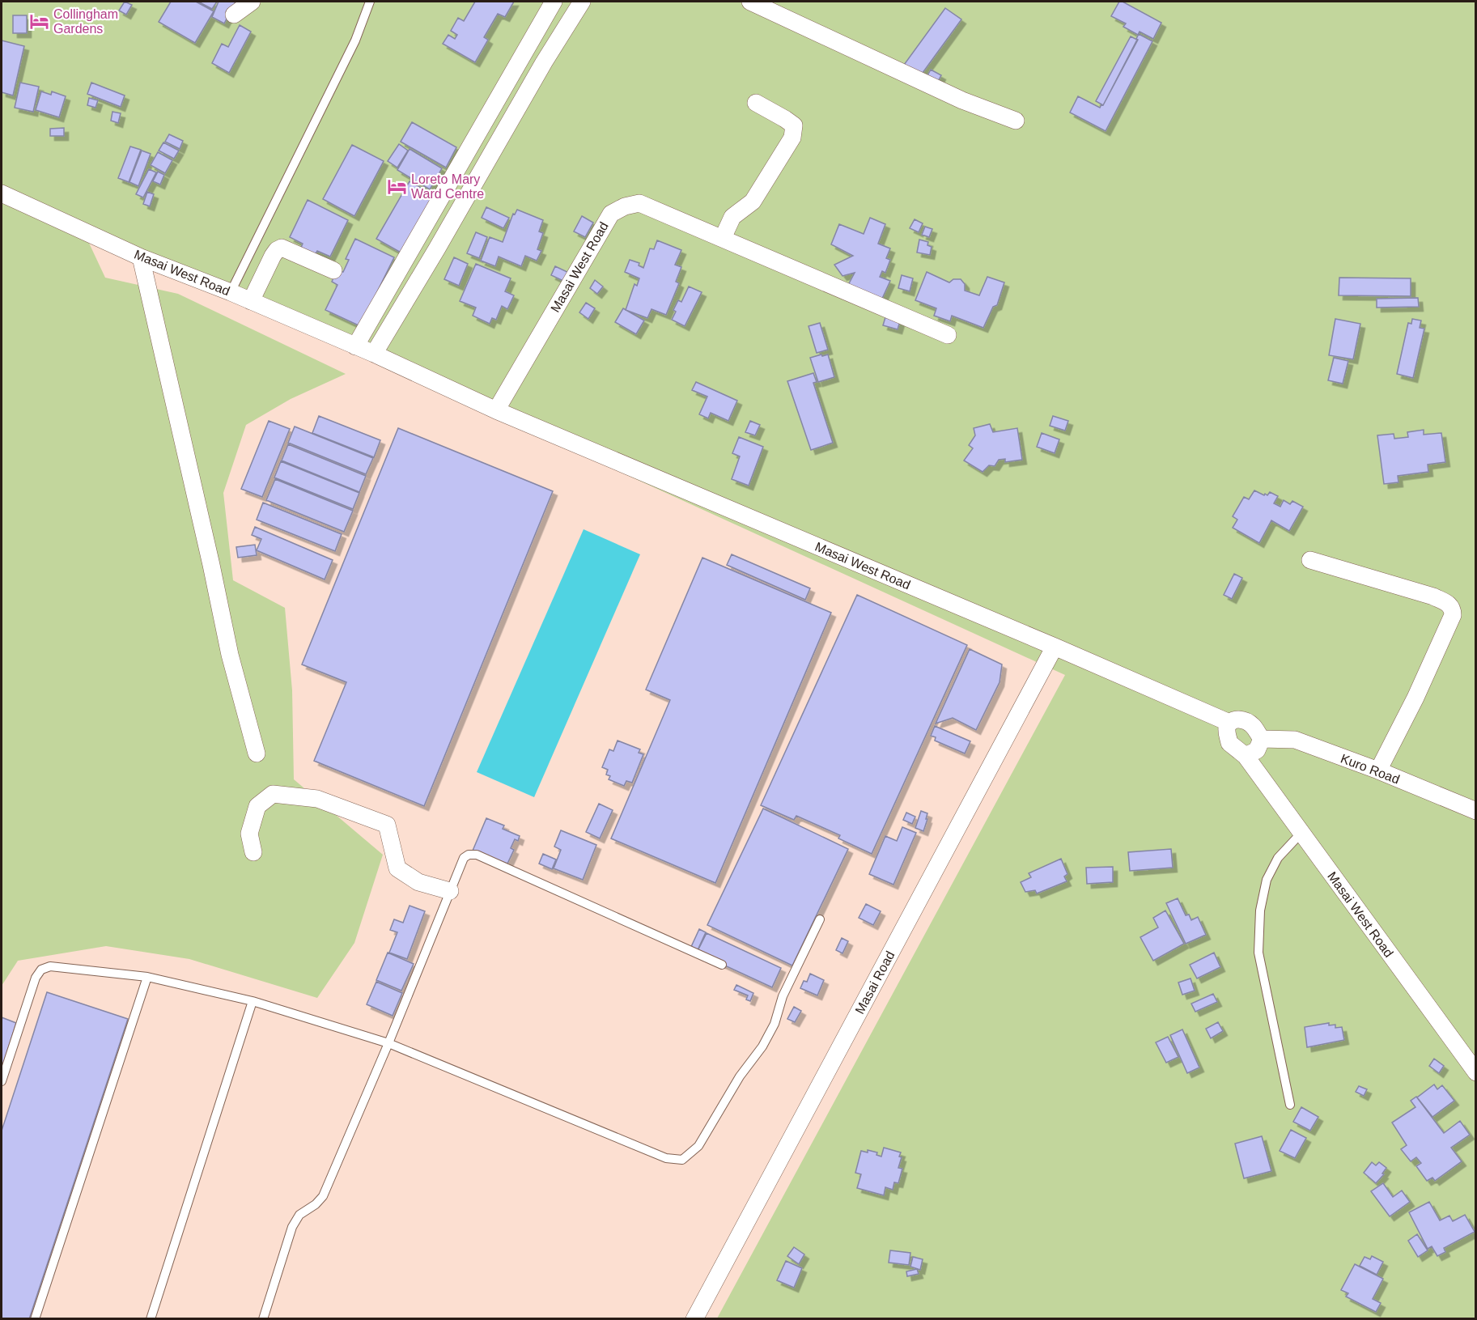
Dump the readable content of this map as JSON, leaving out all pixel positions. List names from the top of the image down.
{
  "streets": {
    "street": ["Masai West Road", "Kuro Road", "Masai Road"]
  },
  "crossings": [
    ["Masai West Road", "Kuro Road"],
    ["Masai West Road", "Masai Road"]
  ],
  "places": {
    "hotel": ["Collingham Gardens", "Loreto Mary Ward Centre"]
  }
}
